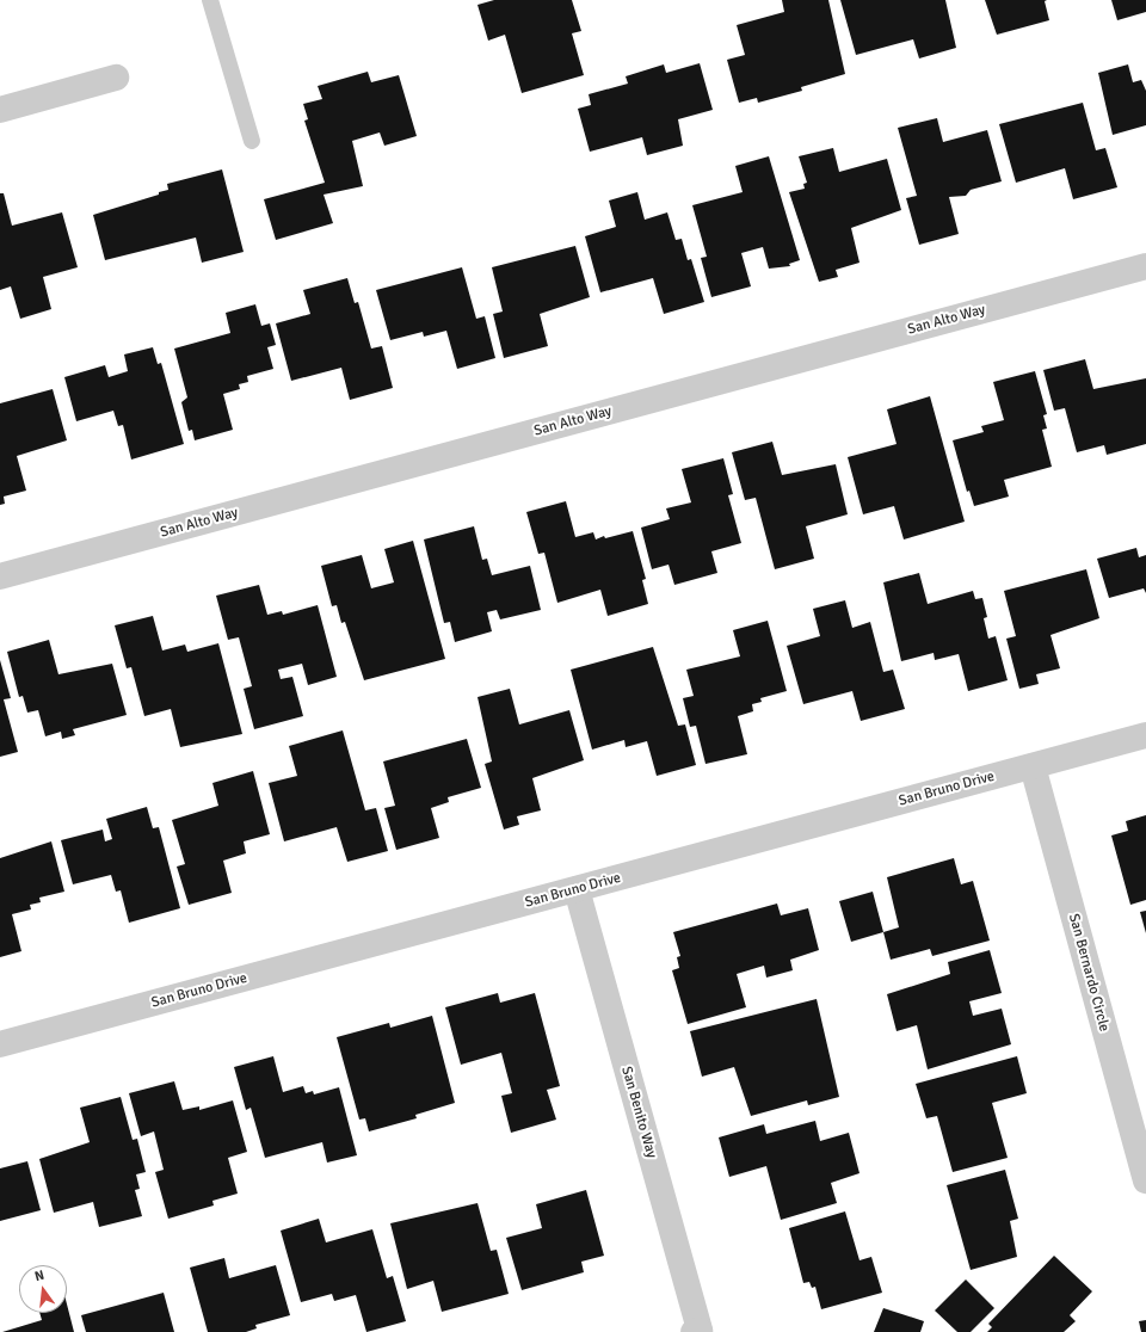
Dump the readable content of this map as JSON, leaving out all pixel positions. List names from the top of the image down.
{
  "streets": {
    "street": [
      "San Alto Way",
      "San Bruno Drive",
      "San Bernardo Circle",
      "San Benito Way"
    ]
  },
  "crossings": [
    ["San Bruno Drive", "San Bernardo Circle"],
    ["San Bruno Drive", "San Benito Way"]
  ],
  "north": "top"
}
